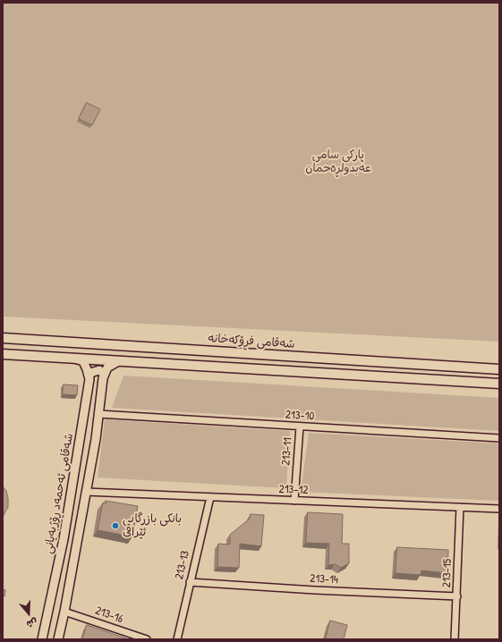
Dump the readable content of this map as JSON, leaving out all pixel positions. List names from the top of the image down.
{
  "streets": {
    "main road": ["شەقامی فڕۆکەخانە"],
    "street": [
      "213-10",
      "213-11",
      "213-12",
      "شەقامی ئەحمەد ڕۆژبەیانی",
      "213-13",
      "213-15",
      "213-14",
      "213-16"
    ]
  },
  "crossings": [
    ["213-10", "213-11"],
    ["213-11", "213-12"],
    ["213-12", "213-13"],
    ["213-12", "213-15"],
    ["213-13", "213-14"],
    ["213-15", "213-14"]
  ],
  "parks": ["پارکی سامی عەبدولڕەحمان"],
  "places": ["بانکی بازرگانی ئێراقی"],
  "north": "bottom"
}
